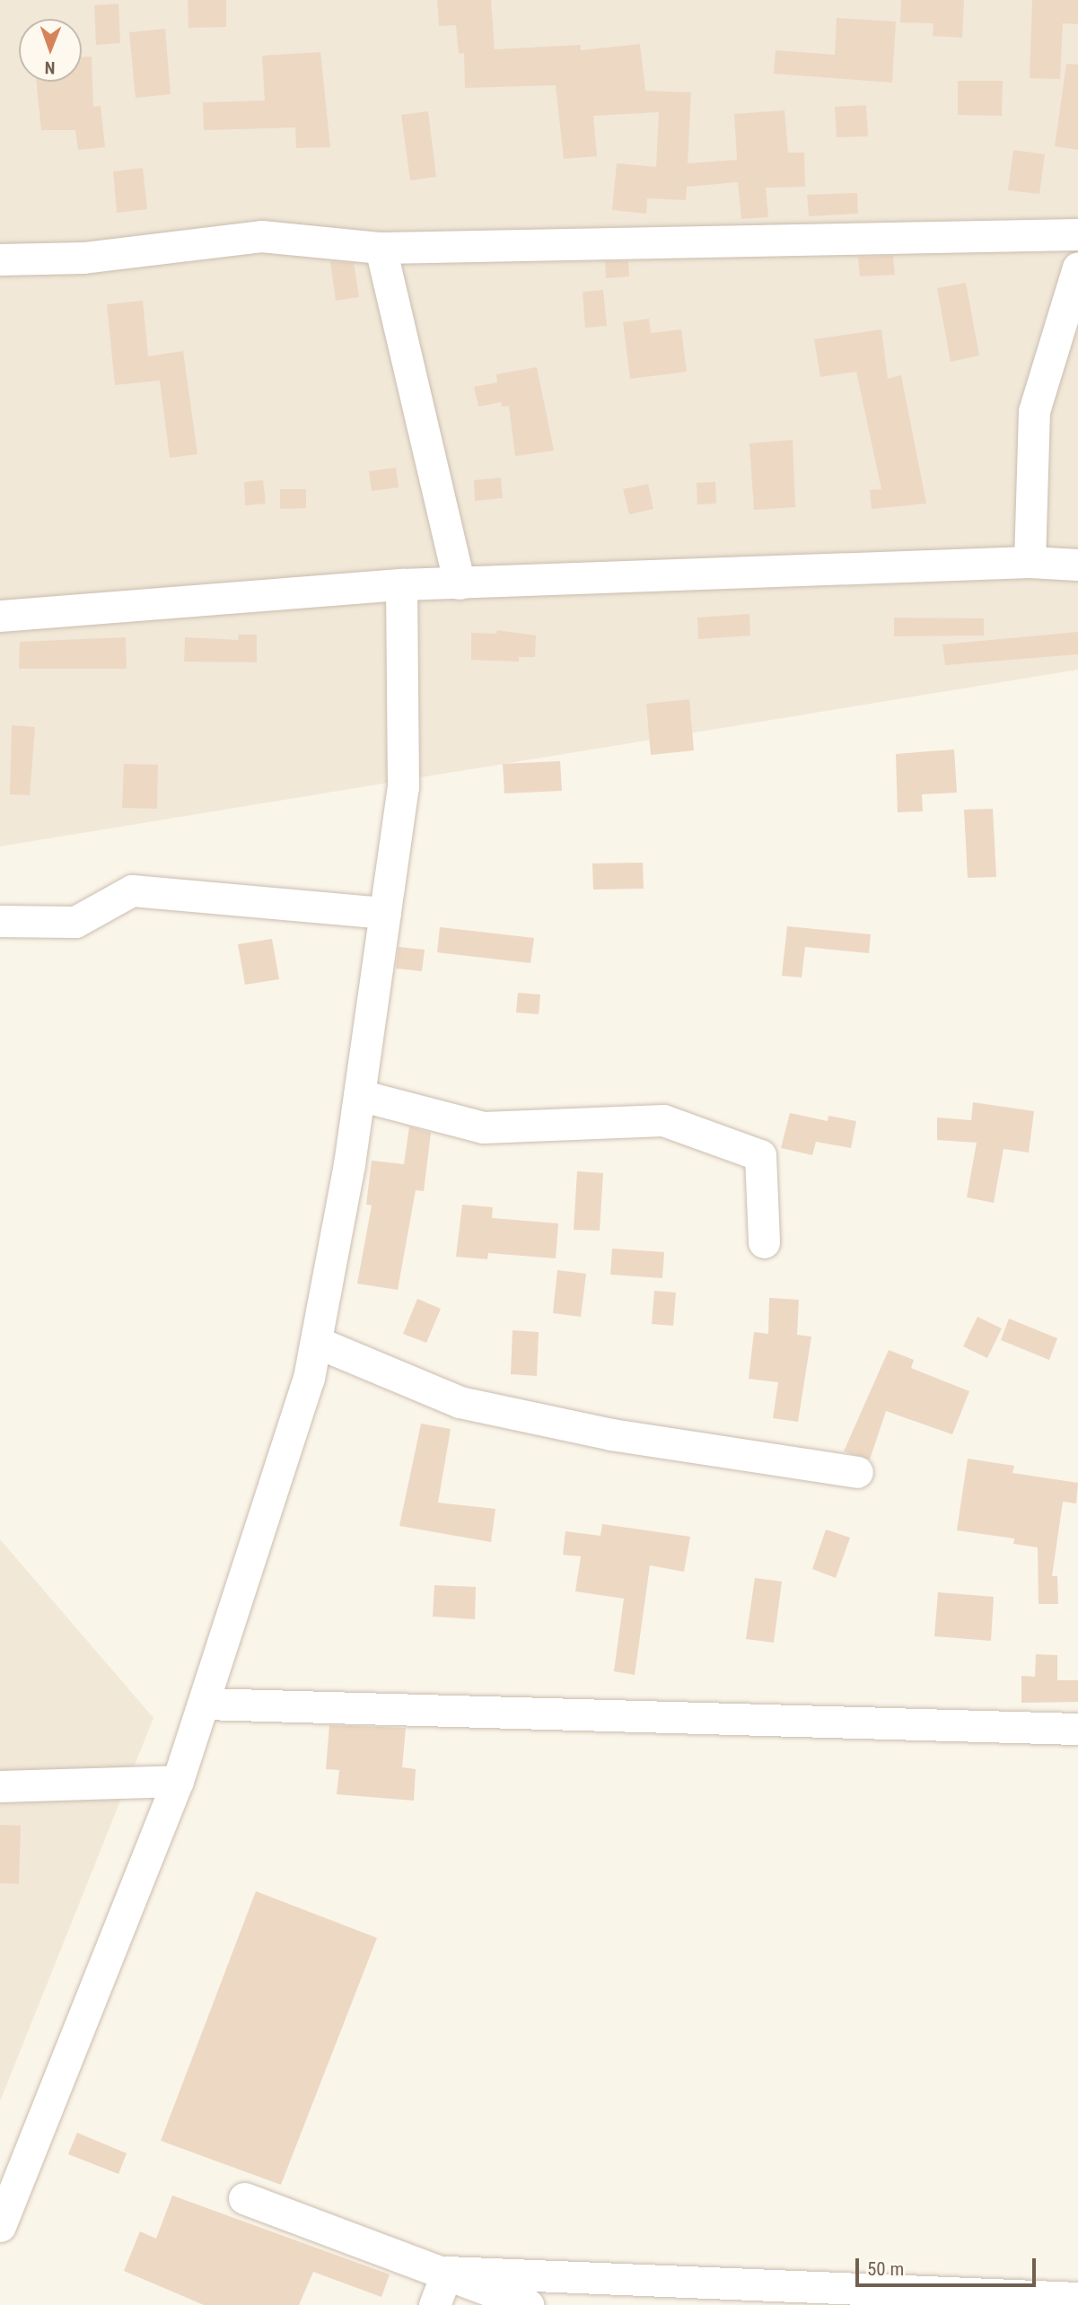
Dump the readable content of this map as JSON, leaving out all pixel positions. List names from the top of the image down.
{
  "scale_bar": "50 m",
  "north": "bottom"
}
